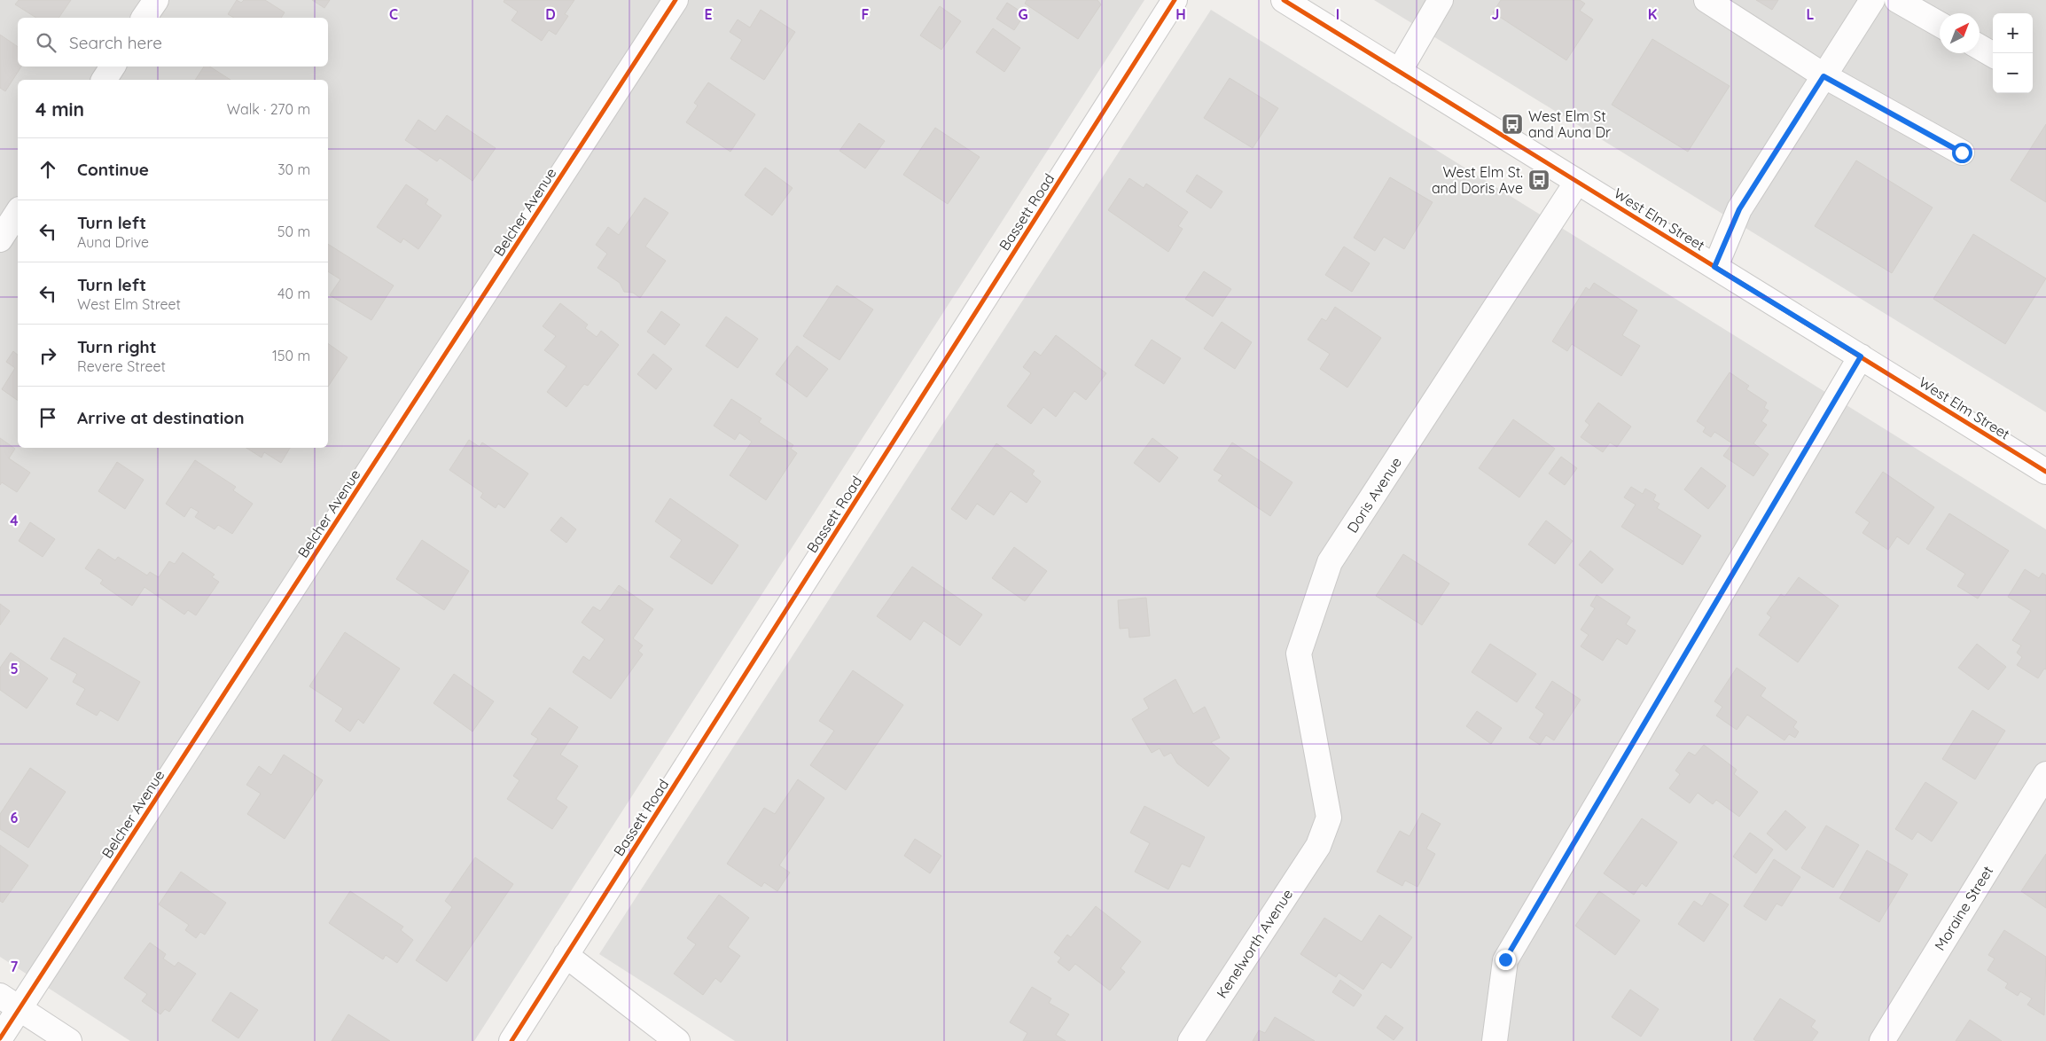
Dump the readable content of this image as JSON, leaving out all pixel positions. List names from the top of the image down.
{
  "streets": {
    "street": [
      "Belcher Avenue",
      "Bassett Road",
      "West Elm Street",
      "Doris Avenue",
      "Moraine Street",
      "Kenelworth Avenue"
    ]
  },
  "crossings": [
    ["West Elm Street", "Doris Avenue"],
    ["Doris Avenue", "Kenelworth Avenue"]
  ],
  "places": {
    "bus stop": ["West Elm St and Auna Dr", "West Elm St. and Doris Ave"]
  },
  "north": "top right",
  "page": {
    "map_buttons": ["+", "−"],
    "search": "Search here",
    "heading": ["4 min", "Walk · 270 m"],
    "list": [
      ["Continue", "30 m"],
      ["Turn left", "Auna Drive", "50 m"],
      ["Turn left", "West Elm Street", "40 m"],
      ["Turn right", "Revere Street", "150 m"],
      "Arrive at destination"
    ]
  },
  "grid": {
    "columns": [
      "C",
      "D",
      "E",
      "F",
      "G",
      "H",
      "I",
      "J",
      "K",
      "L"
    ],
    "rows": [
      "4",
      "5",
      "6",
      "7"
    ]
  }
}
